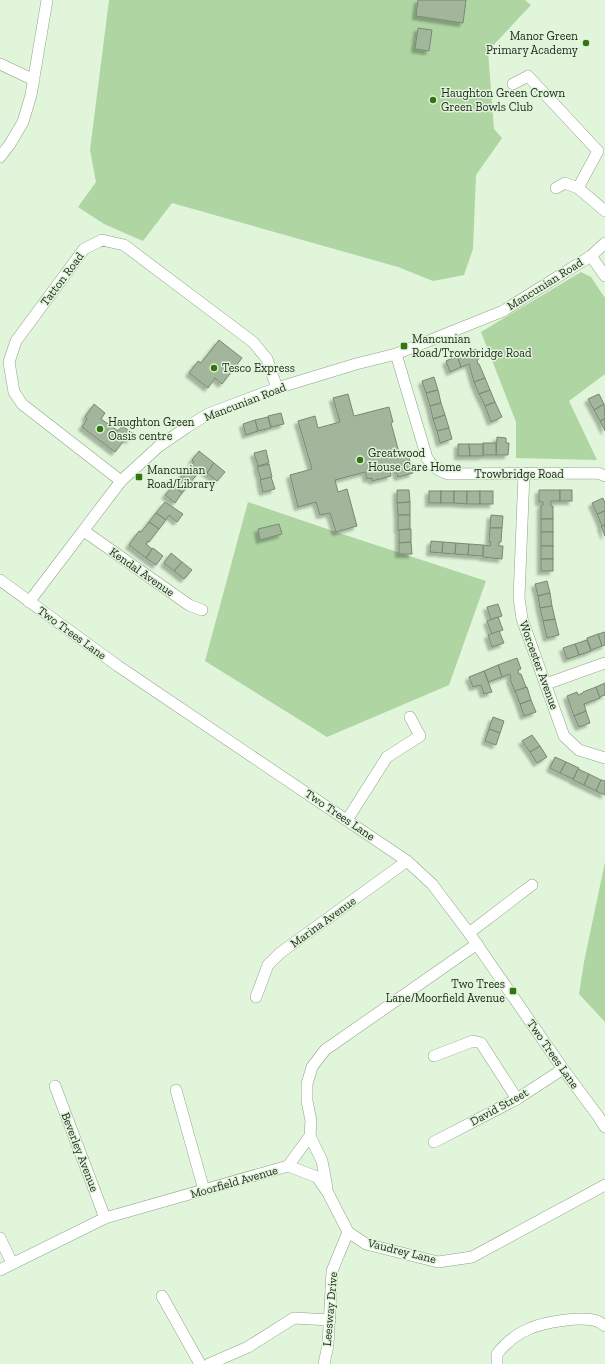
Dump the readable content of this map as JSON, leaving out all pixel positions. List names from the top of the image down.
{
  "streets": {
    "street": [
      "Tatton Road",
      "Mancunian Road",
      "Trowbridge Road",
      "Kendal Avenue",
      "Two Trees Lane",
      "Worcester Avenue",
      "Marina Avenue",
      "David Street",
      "Beverley Avenue",
      "Moorfield Avenue",
      "Vaudrey Lane",
      "Leesway Drive"
    ]
  },
  "crossings": [
    ["Tatton Road", "Mancunian Road"],
    ["Mancunian Road", "Trowbridge Road"],
    ["Mancunian Road", "Kendal Avenue"],
    ["Mancunian Road", "Two Trees Lane"],
    ["Trowbridge Road", "Worcester Avenue"],
    ["Two Trees Lane", "Marina Avenue"],
    ["Two Trees Lane", "David Street"],
    ["Beverley Avenue", "Moorfield Avenue"],
    ["Moorfield Avenue", "Vaudrey Lane"],
    ["Vaudrey Lane", "Leesway Drive"]
  ],
  "places": {
    "other": [
      "Manor Green Primary Academy",
      "Haughton Green Crown Green Bowls Club",
      "Tesco Express",
      "Haughton Green Oasis centre",
      "Greatwood House Care Home"
    ],
    "transit": ["Mancunian Road/Trowbridge Road", "Mancunian Road/Library", "Two Trees Lane/Moorfield Avenue"]
  }
}
